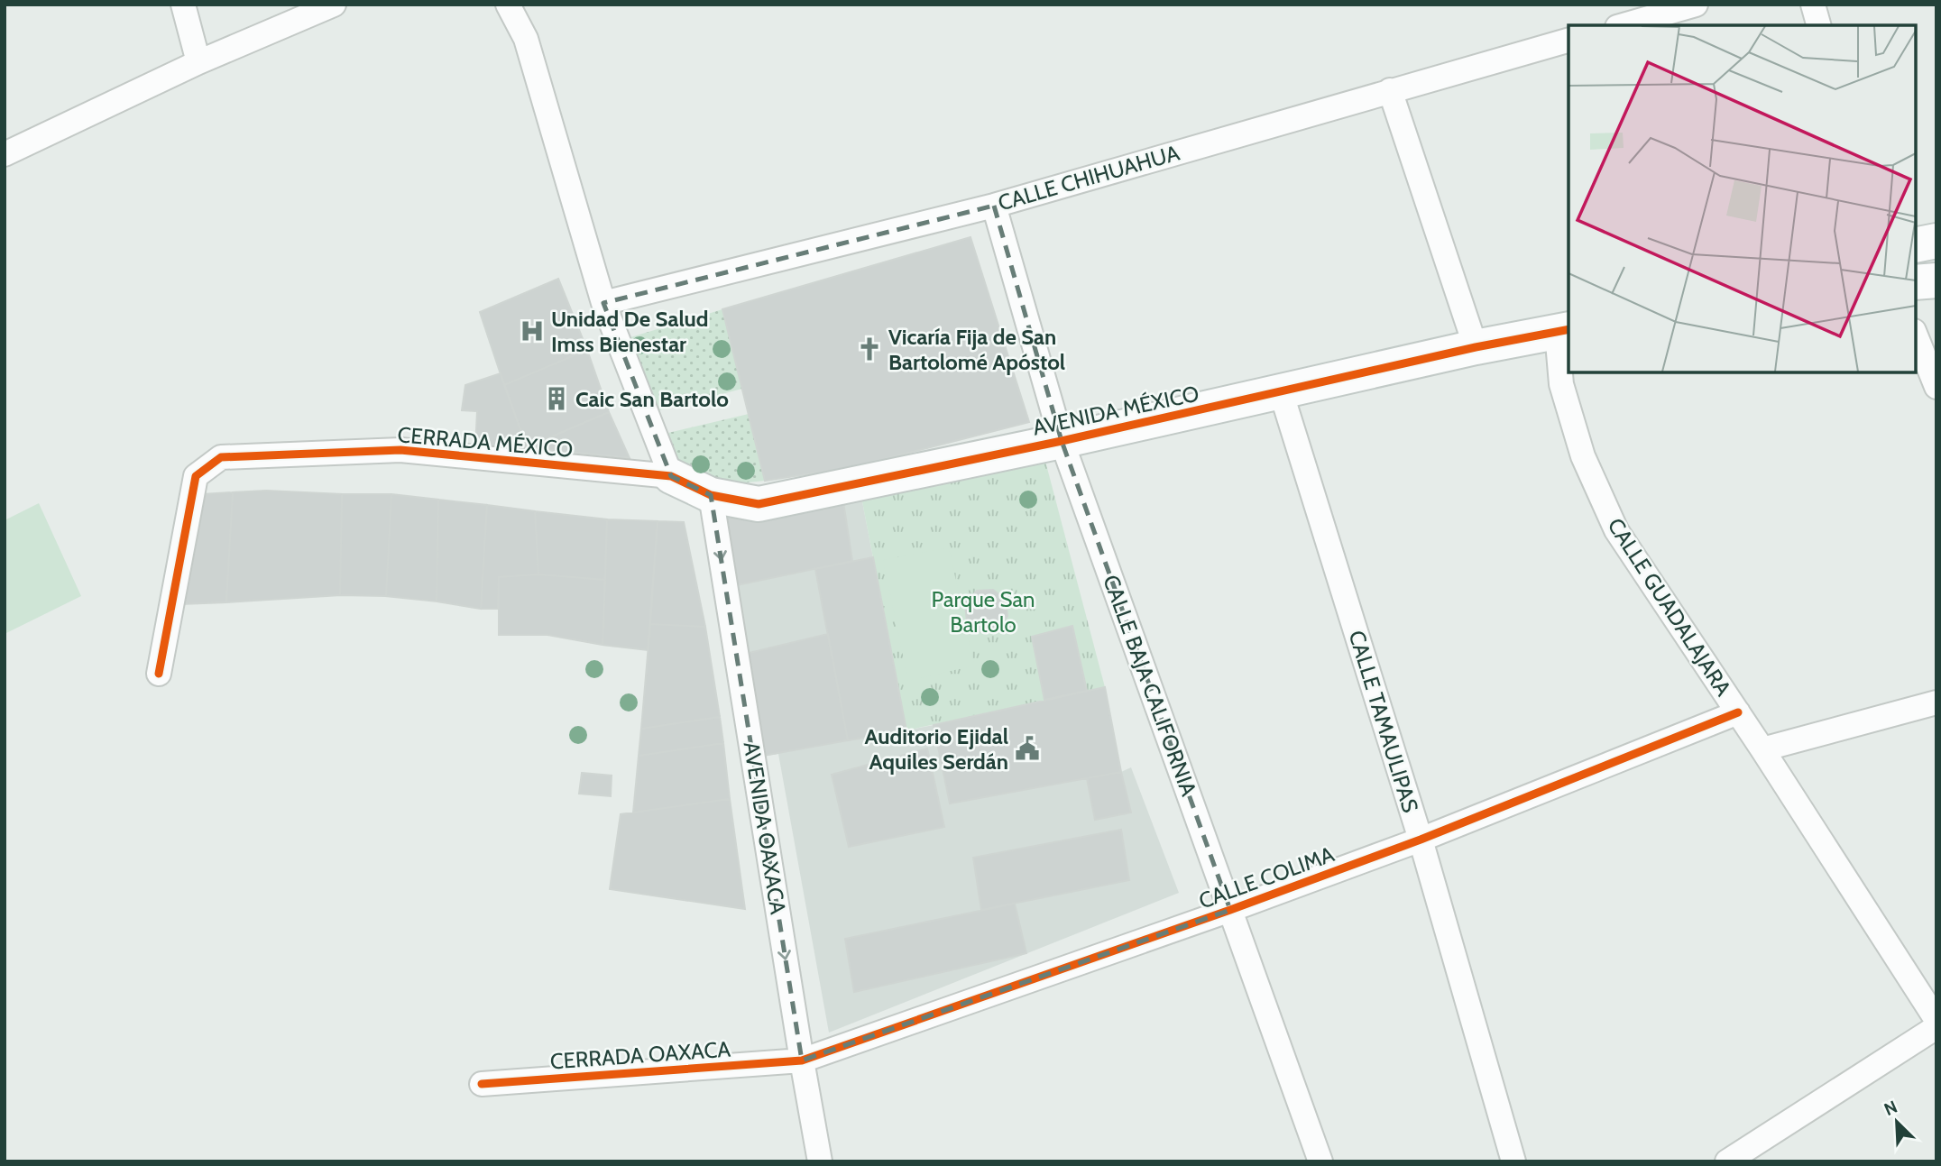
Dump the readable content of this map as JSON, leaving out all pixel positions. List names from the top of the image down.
{
  "streets": {
    "street": [
      "CALLE CHIHUAHUA",
      "AVENIDA MÉXICO",
      "CERRADA MÉXICO",
      "CALLE GUADALAJARA",
      "CALLE BAJA CALIFORNIA",
      "CALLE TAMAULIPAS",
      "AVENIDA OAXACA",
      "CALLE COLIMA",
      "CERRADA OAXACA"
    ]
  },
  "crossings": [
    ["CALLE CHIHUAHUA", "CALLE BAJA CALIFORNIA"],
    ["AVENIDA MÉXICO", "CERRADA MÉXICO"],
    ["AVENIDA MÉXICO", "CALLE GUADALAJARA"],
    ["AVENIDA MÉXICO", "CALLE BAJA CALIFORNIA"],
    ["AVENIDA MÉXICO", "CALLE TAMAULIPAS"],
    ["AVENIDA MÉXICO", "AVENIDA OAXACA"],
    ["CALLE GUADALAJARA", "CALLE COLIMA"],
    ["CALLE BAJA CALIFORNIA", "CALLE COLIMA"],
    ["CALLE TAMAULIPAS", "CALLE COLIMA"],
    ["AVENIDA OAXACA", "CALLE COLIMA"],
    ["AVENIDA OAXACA", "CERRADA OAXACA"],
    ["CALLE COLIMA", "CERRADA OAXACA"]
  ],
  "one_way": ["AVENIDA OAXACA"],
  "parks": ["Parque San Bartolo"],
  "places": {
    "hospital": ["Unidad De Salud Imss Bienestar"],
    "church": ["Vicaría Fija de San Bartolomé Apóstol"],
    "building": ["Caic San Bartolo"],
    "public building": ["Auditorio Ejidal Aquiles Serdán"]
  },
  "north": "top left"
}
